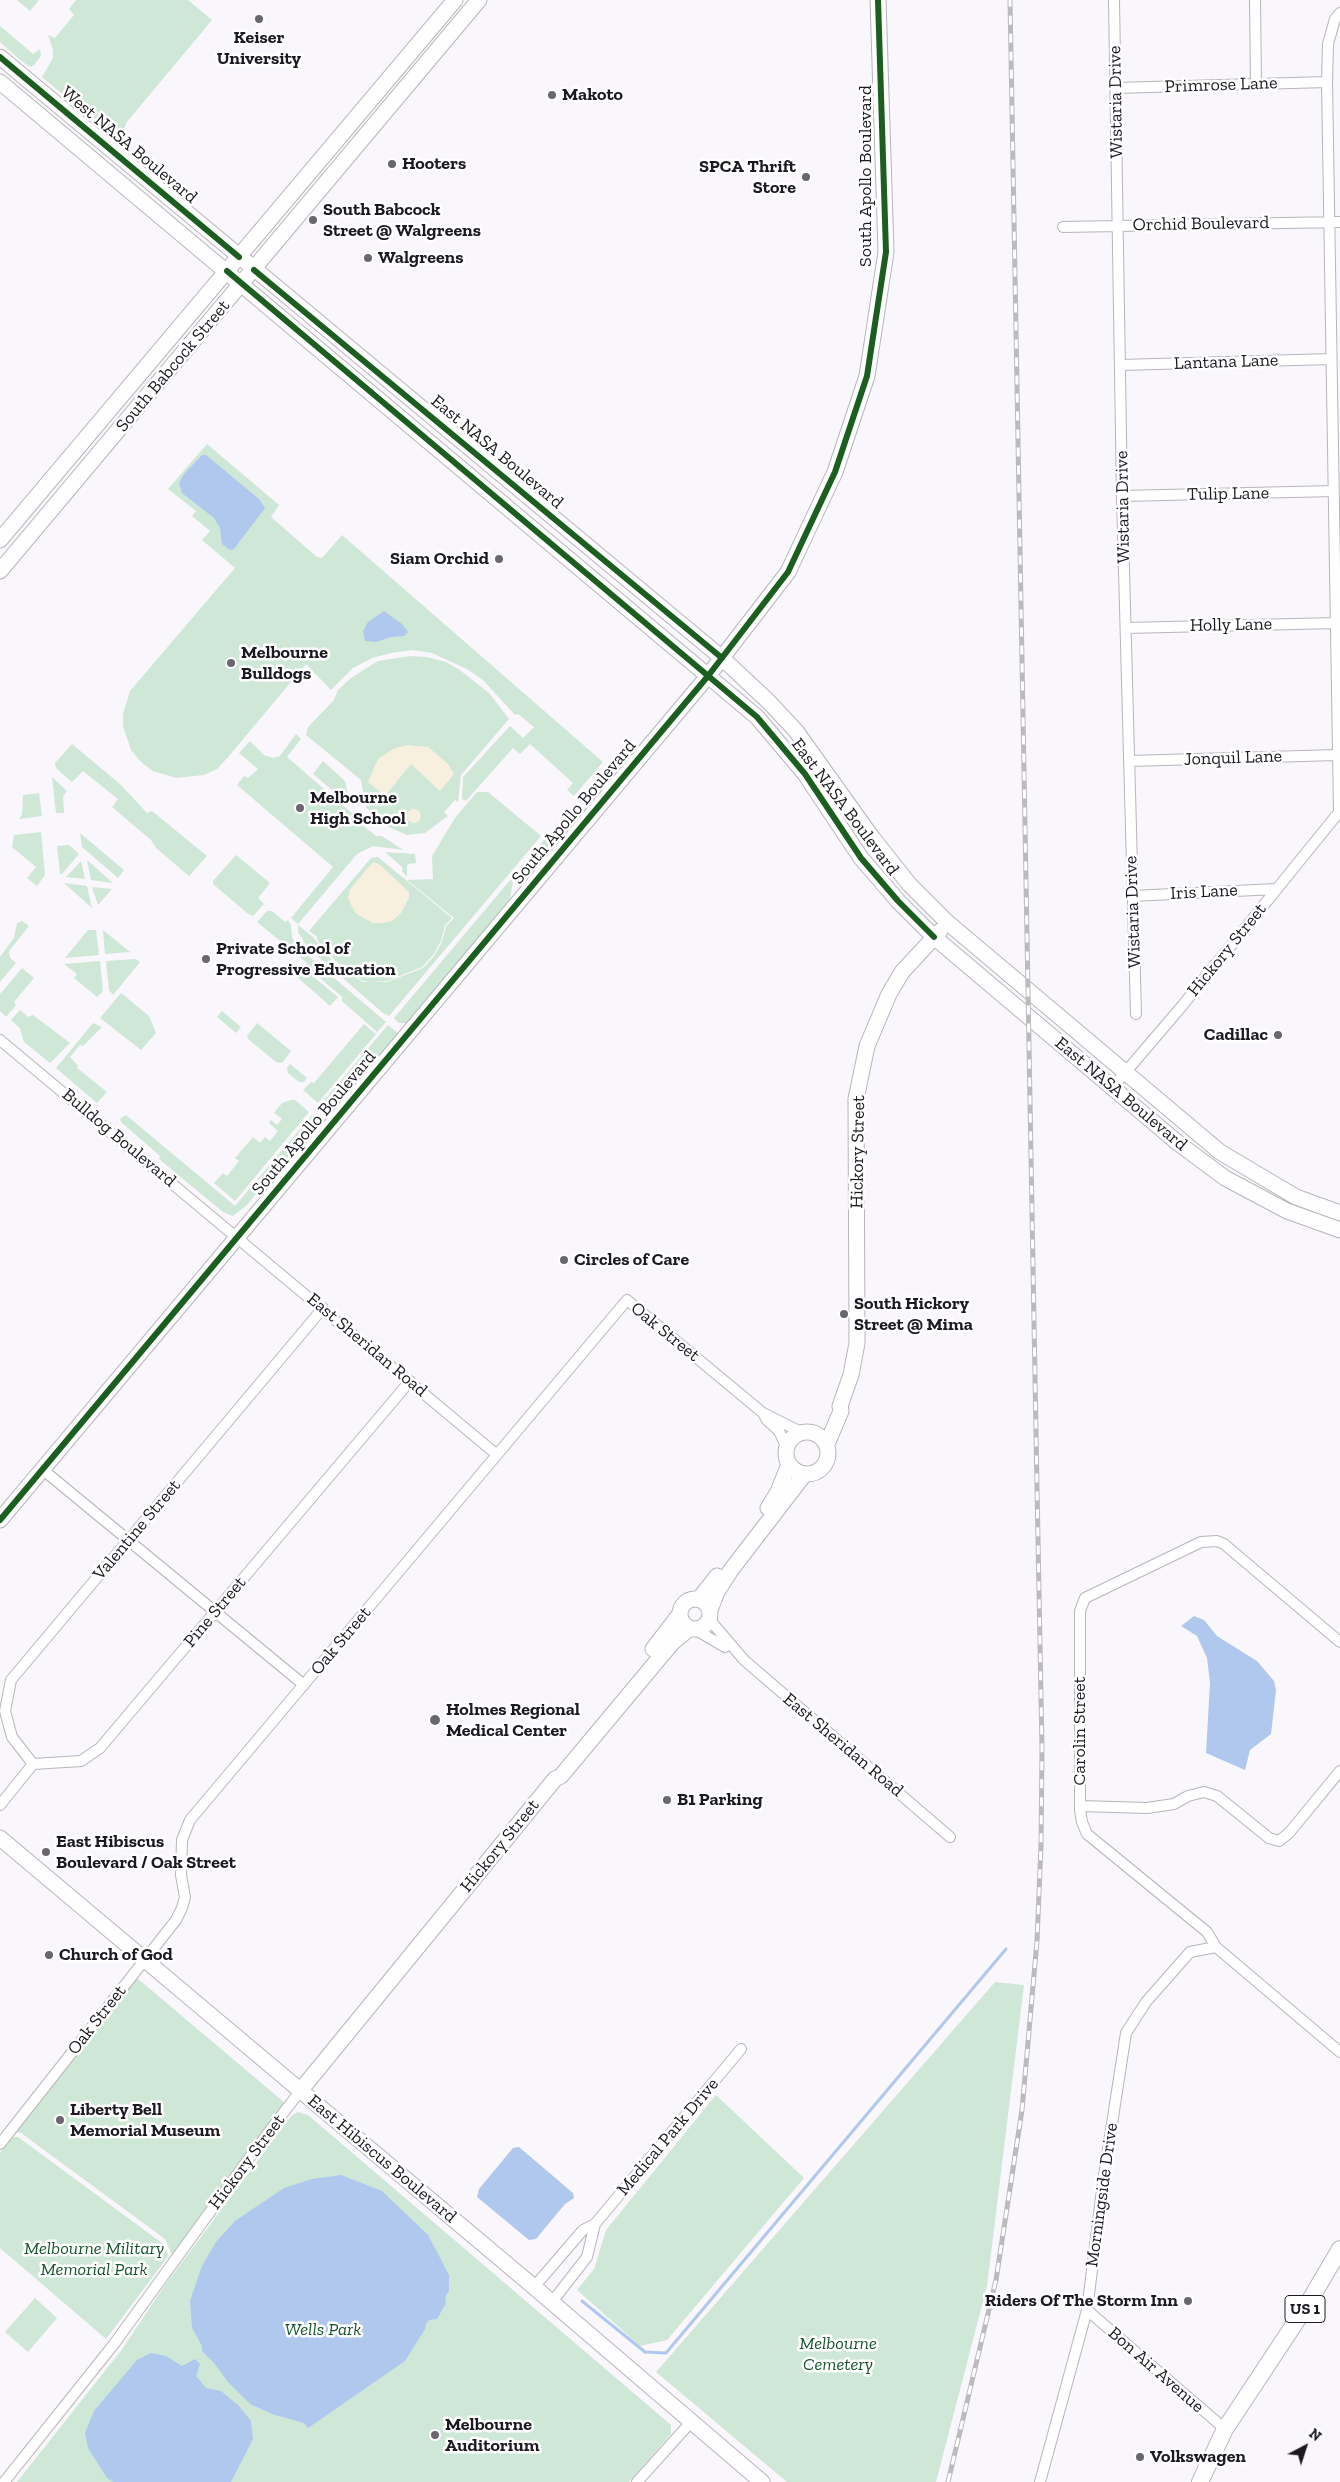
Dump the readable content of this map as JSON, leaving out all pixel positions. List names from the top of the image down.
{
  "streets": {
    "main road": [
      "West NASA Boulevard",
      "South Apollo Boulevard",
      "South Babcock Street",
      "East NASA Boulevard",
      "Hickory Street",
      "East Hibiscus Boulevard",
      "US 1"
    ],
    "street": [
      "Primrose Lane",
      "Wistaria Drive",
      "Orchid Boulevard",
      "Lantana Lane",
      "Tulip Lane",
      "Holly Lane",
      "Jonquil Lane",
      "Iris Lane",
      "Bulldog Boulevard",
      "Oak Street",
      "East Sheridan Road",
      "Valentine Street",
      "Pine Street",
      "Carolin Street",
      "Medical Park Drive",
      "Morningside Drive",
      "Bon Air Avenue"
    ]
  },
  "crossings": [
    ["Primrose Lane", "Wistaria Drive"],
    ["Wistaria Drive", "Orchid Boulevard"],
    ["Wistaria Drive", "Lantana Lane"],
    ["Wistaria Drive", "Tulip Lane"],
    ["Wistaria Drive", "Holly Lane"],
    ["Wistaria Drive", "Jonquil Lane"],
    ["Wistaria Drive", "Iris Lane"],
    ["West NASA Boulevard", "South Babcock Street"],
    ["West NASA Boulevard", "East NASA Boulevard"],
    ["South Apollo Boulevard", "East NASA Boulevard"],
    ["South Apollo Boulevard", "Bulldog Boulevard"],
    ["South Apollo Boulevard", "East Sheridan Road"],
    ["South Babcock Street", "East NASA Boulevard"],
    ["East NASA Boulevard", "Hickory Street"],
    ["Iris Lane", "Hickory Street"],
    ["Hickory Street", "Oak Street"],
    ["Hickory Street", "East Sheridan Road"],
    ["Hickory Street", "East Hibiscus Boulevard"],
    ["Bulldog Boulevard", "East Sheridan Road"],
    ["Oak Street", "East Sheridan Road"],
    ["Oak Street", "East Hibiscus Boulevard"],
    ["East Sheridan Road", "Valentine Street"],
    ["East Sheridan Road", "Pine Street"],
    ["Valentine Street", "Pine Street"],
    ["Carolin Street", "Morningside Drive"],
    ["Medical Park Drive", "East Hibiscus Boulevard"],
    ["Morningside Drive", "Bon Air Avenue"],
    ["US 1", "Bon Air Avenue"]
  ],
  "parks": ["Melbourne Military Memorial Park", "Wells Park", "Melbourne Cemetery"],
  "places": [
    "Keiser University",
    "Makoto",
    "Hooters",
    "SPCA Thrift Store",
    "South Babcock Street @ Walgreens",
    "Walgreens",
    "Siam Orchid",
    "Melbourne Bulldogs",
    "Melbourne High School",
    "Private School of Progressive Education",
    "Cadillac",
    "Circles of Care",
    "South Hickory Street @ Mima",
    "Holmes Regional Medical Center",
    "B1 Parking",
    "East Hibiscus Boulevard / Oak Street",
    "Church of God",
    "Liberty Bell Memorial Museum",
    "Riders Of The Storm Inn",
    "Melbourne Auditorium",
    "Volkswagen"
  ],
  "north": "top right"
}
